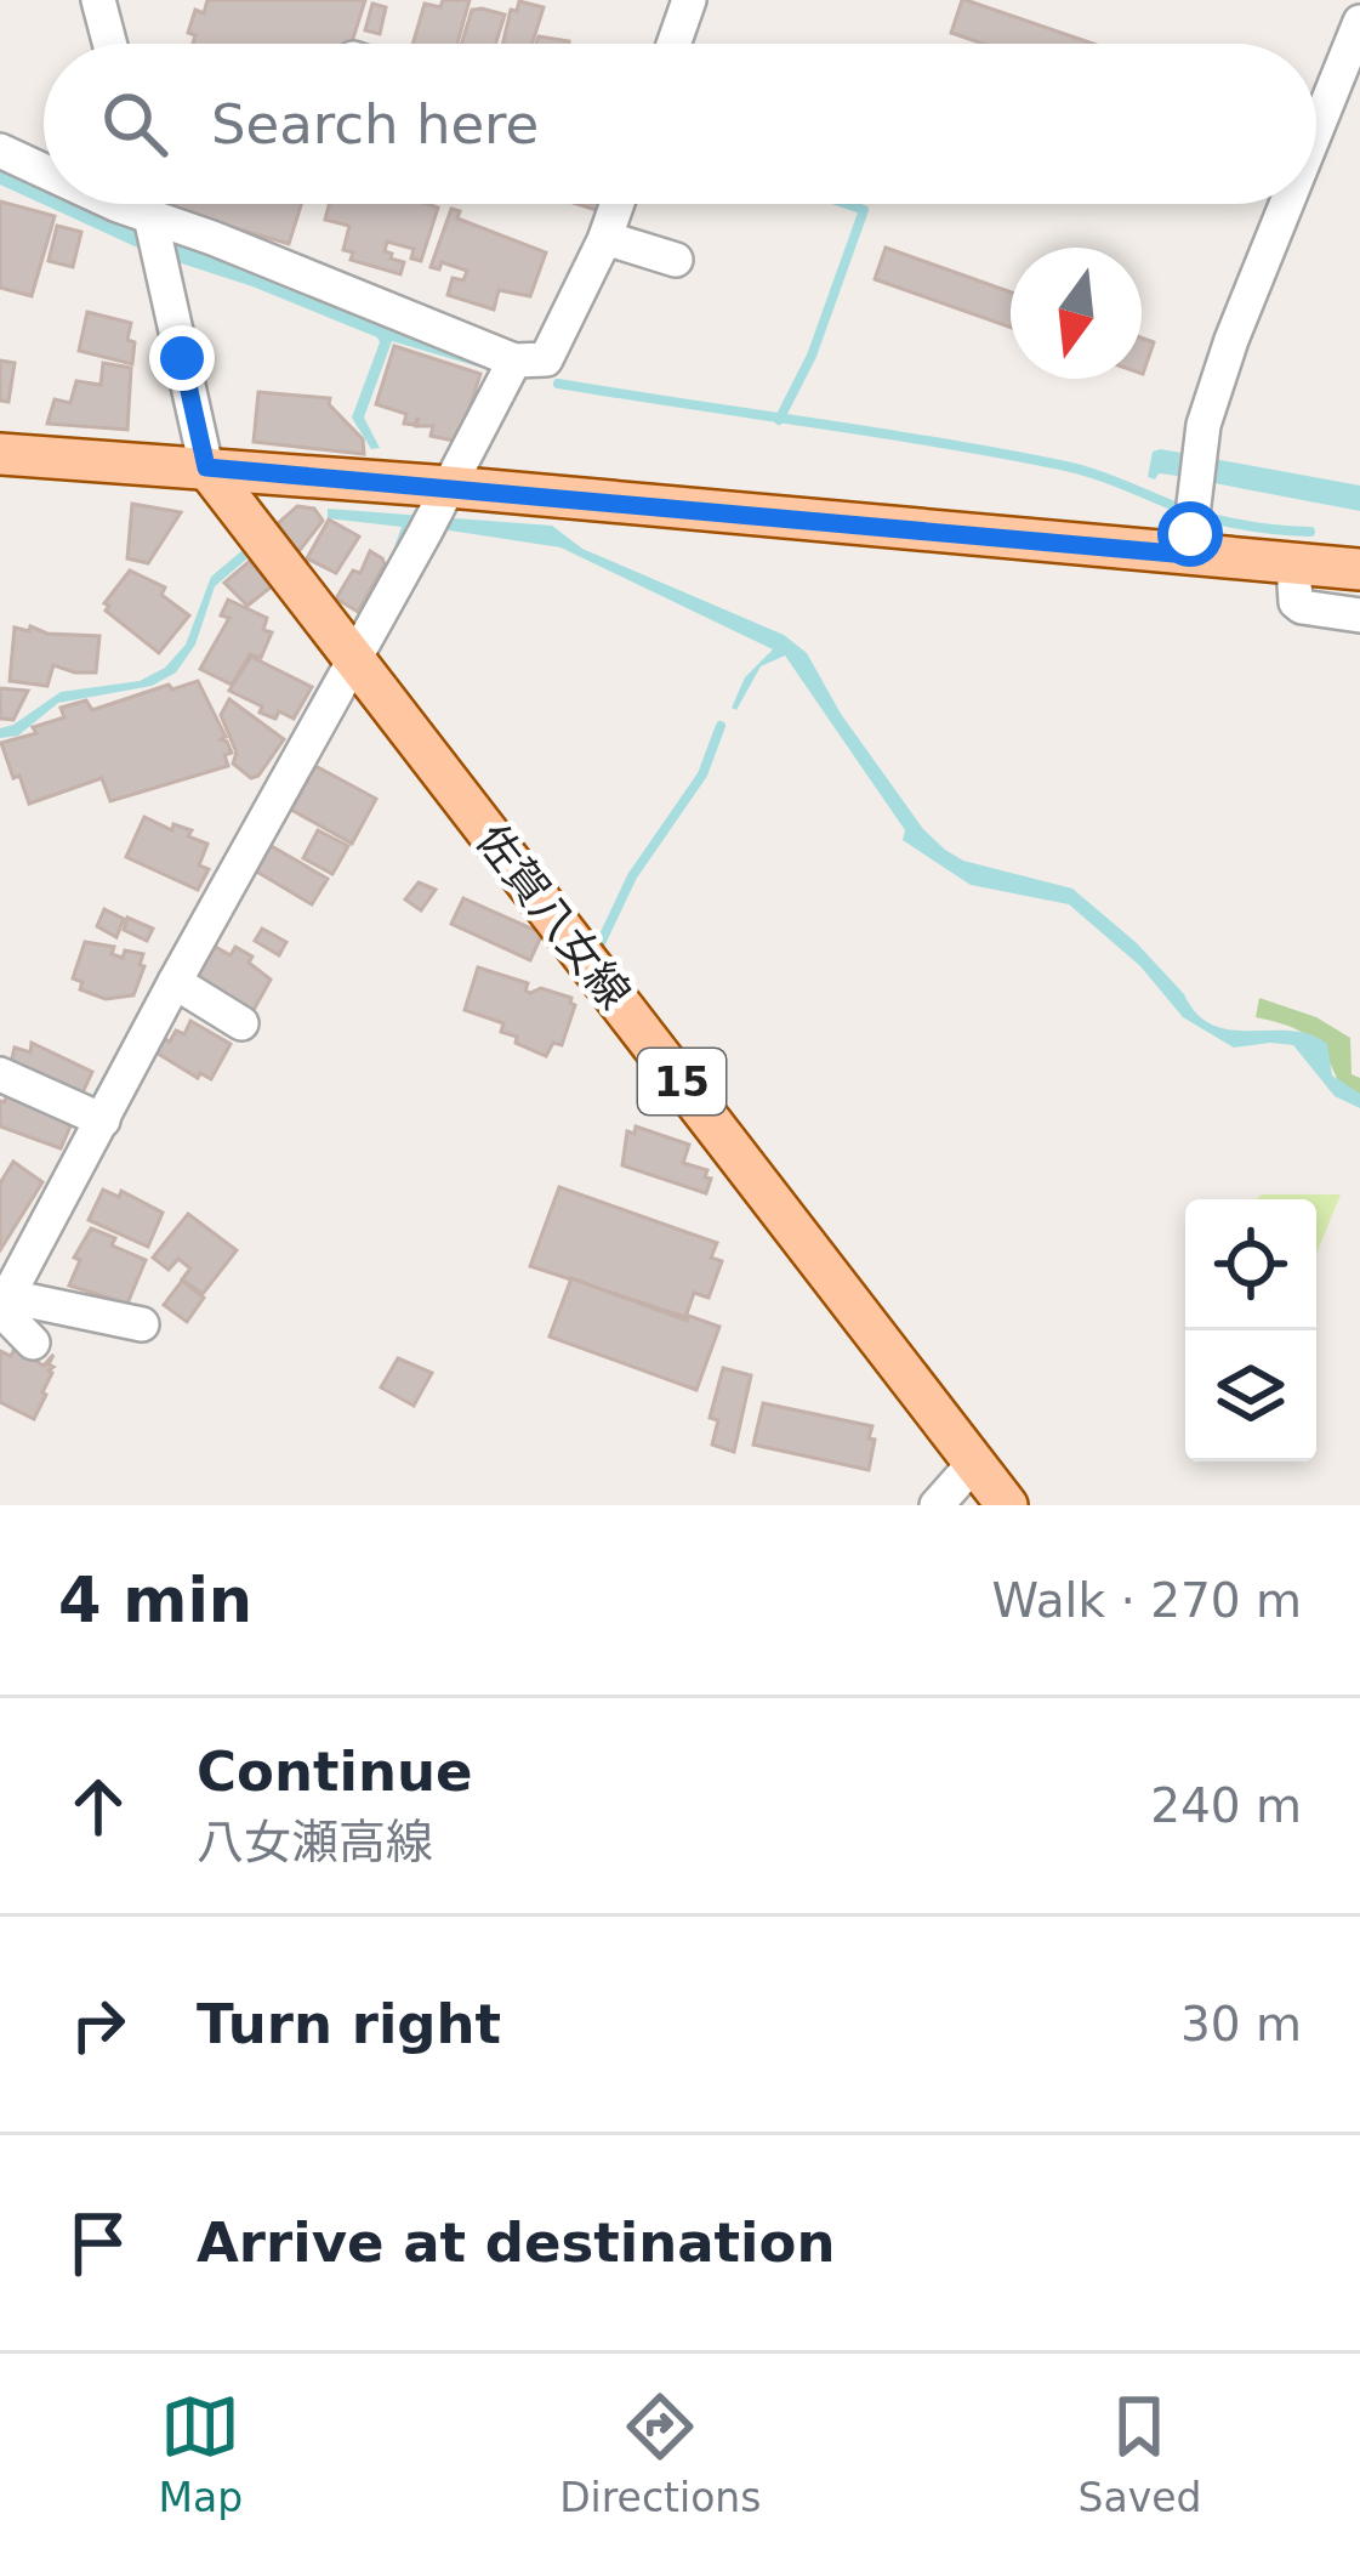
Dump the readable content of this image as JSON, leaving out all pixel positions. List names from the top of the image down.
{
  "streets": {
    "main road": ["佐賀八女線", "15"]
  },
  "north": "bottom",
  "page": {
    "search": "Search here",
    "heading": ["4 min", "Walk · 270 m"],
    "list": [
      ["Continue", "八女瀬高線", "240 m"],
      ["Turn right", "30 m"],
      "Arrive at destination"
    ],
    "nav": ["Map", "Directions", "Saved"]
  }
}
